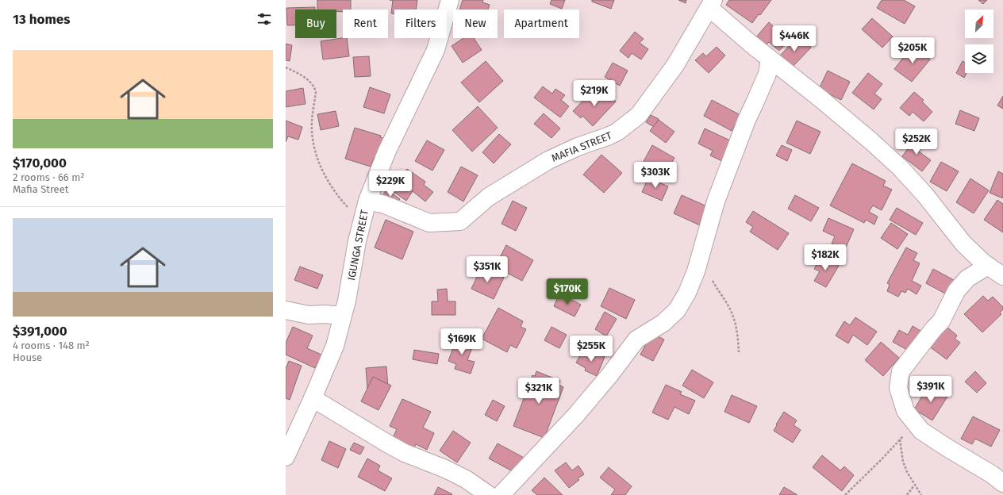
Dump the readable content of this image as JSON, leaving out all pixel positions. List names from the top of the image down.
{
  "streets": {
    "street": ["MAFIA STREET", "IGUNGA STREET"]
  },
  "crossings": [
    ["MAFIA STREET", "IGUNGA STREET"]
  ],
  "north": "top right",
  "page": {
    "heading": "13 homes",
    "chip": [
      "Buy",
      "Rent",
      "Filters",
      "New",
      "Apartment"
    ],
    "price": [
      "$446K",
      "$205K",
      "$219K",
      "$252K",
      "$303K",
      "$229K",
      "$182K",
      "$351K",
      "$170K",
      "$169K",
      "$255K",
      "$391K",
      "$321K"
    ],
    "list": [
      {
        "name": "$170,000",
        "note": "2 rooms · 66 m² · Mafia Street"
      },
      {
        "name": "$391,000",
        "note": "4 rooms · 148 m² · House"
      }
    ]
  }
}
